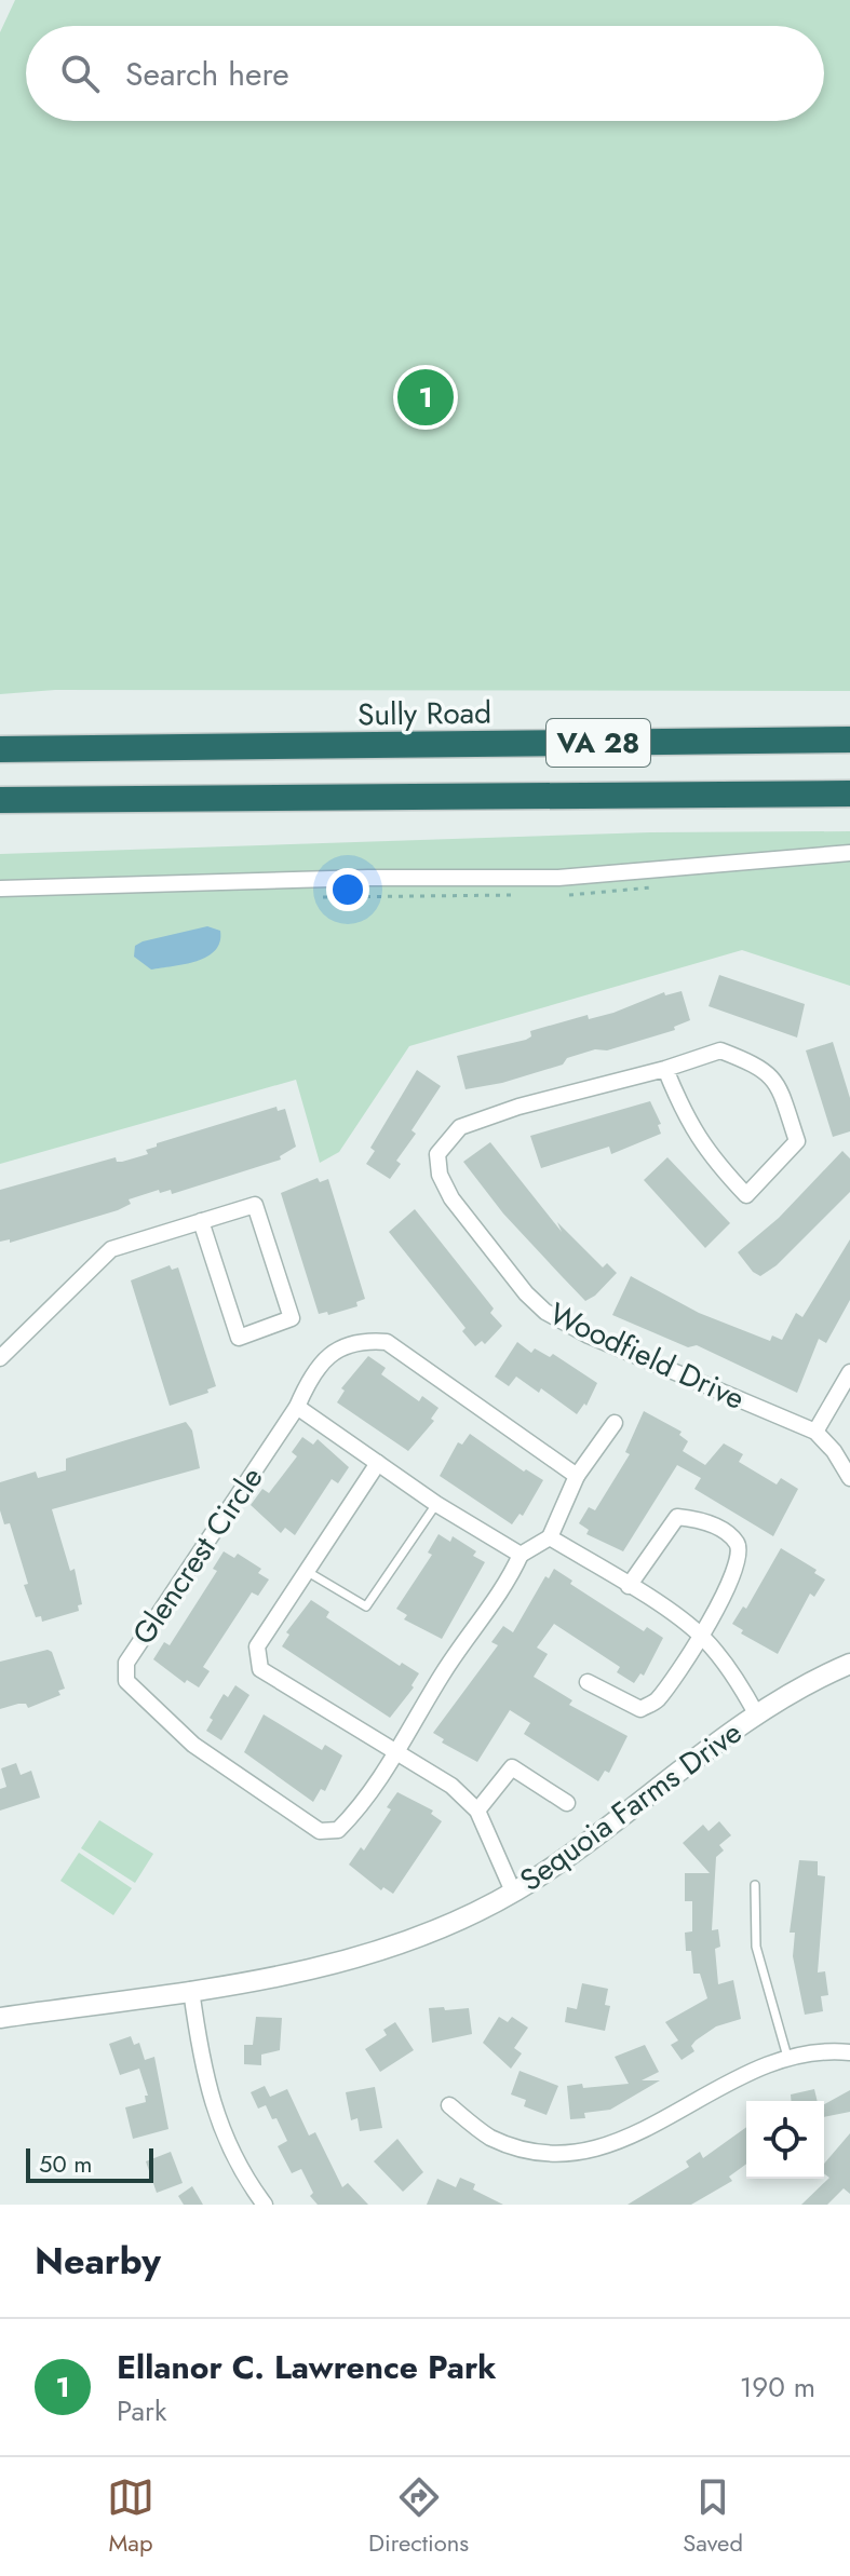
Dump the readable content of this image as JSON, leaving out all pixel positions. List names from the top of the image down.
{
  "streets": {
    "highway": ["Sully Road", "VA 28"],
    "street": ["Woodfield Drive", "Glencrest Circle", "Sequoia Farms Drive"]
  },
  "scale_bar": "50 m",
  "page": {
    "search": "Search here",
    "pins": "1",
    "scale": "50 m",
    "heading": "Nearby",
    "list": [
      {
        "mark": "1",
        "name": "Ellanor C. Lawrence Park",
        "note": "Park",
        "value": "190 m"
      }
    ],
    "nav": ["Map", "Directions", "Saved"]
  }
}
